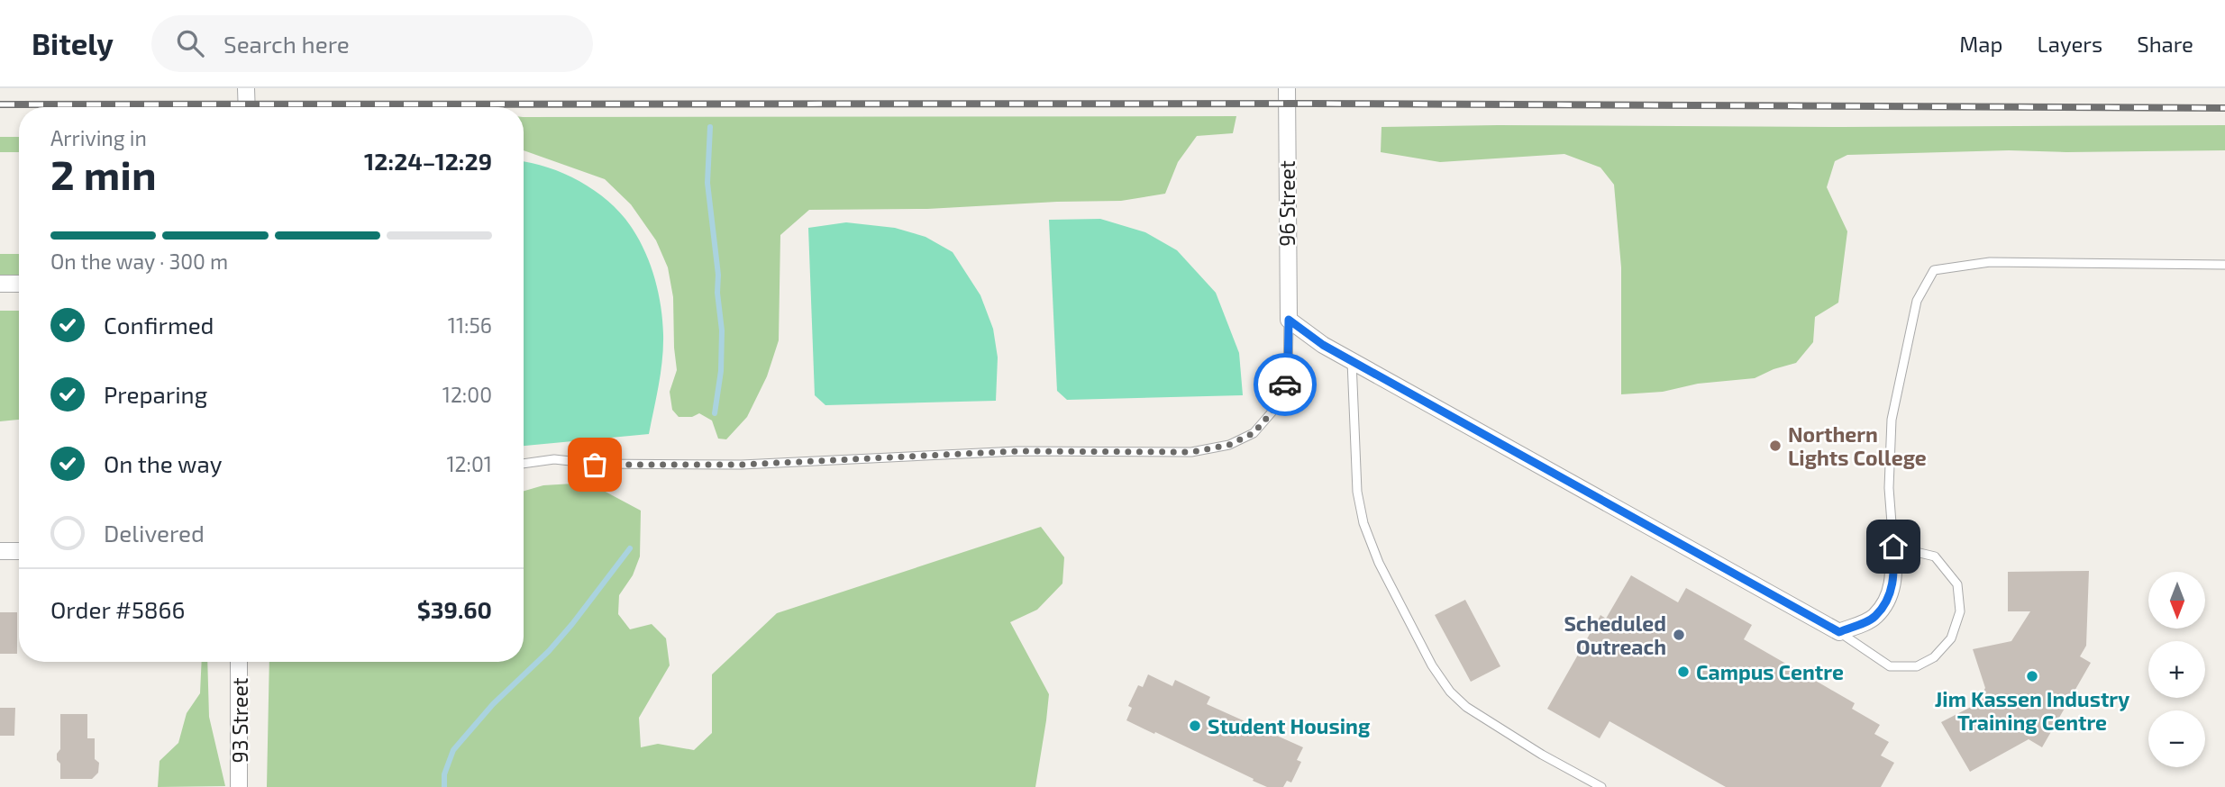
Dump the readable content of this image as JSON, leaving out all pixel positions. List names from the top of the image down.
{
  "streets": {
    "street": ["96 Street", "93 Street"]
  },
  "places": [
    "Northern Lights College",
    "Scheduled Outreach",
    "Campus Centre",
    "Jim Kassen Industry Training Centre",
    "Student Housing"
  ],
  "north": "bottom",
  "page": {
    "header": "Bitely",
    "search": "Search here",
    "nav": ["Map", "Layers", "Share"],
    "heading": ["2 min", "Arriving in", "12:24–12:29"],
    "panel": ["Order #5866", "$39.60"],
    "bar": "On the way · 300 m",
    "list": [
      ["Confirmed", "11:56"],
      ["Preparing", "12:00"],
      ["On the way", "12:01"],
      "Delivered"
    ],
    "map_buttons": ["+", "−"]
  }
}
